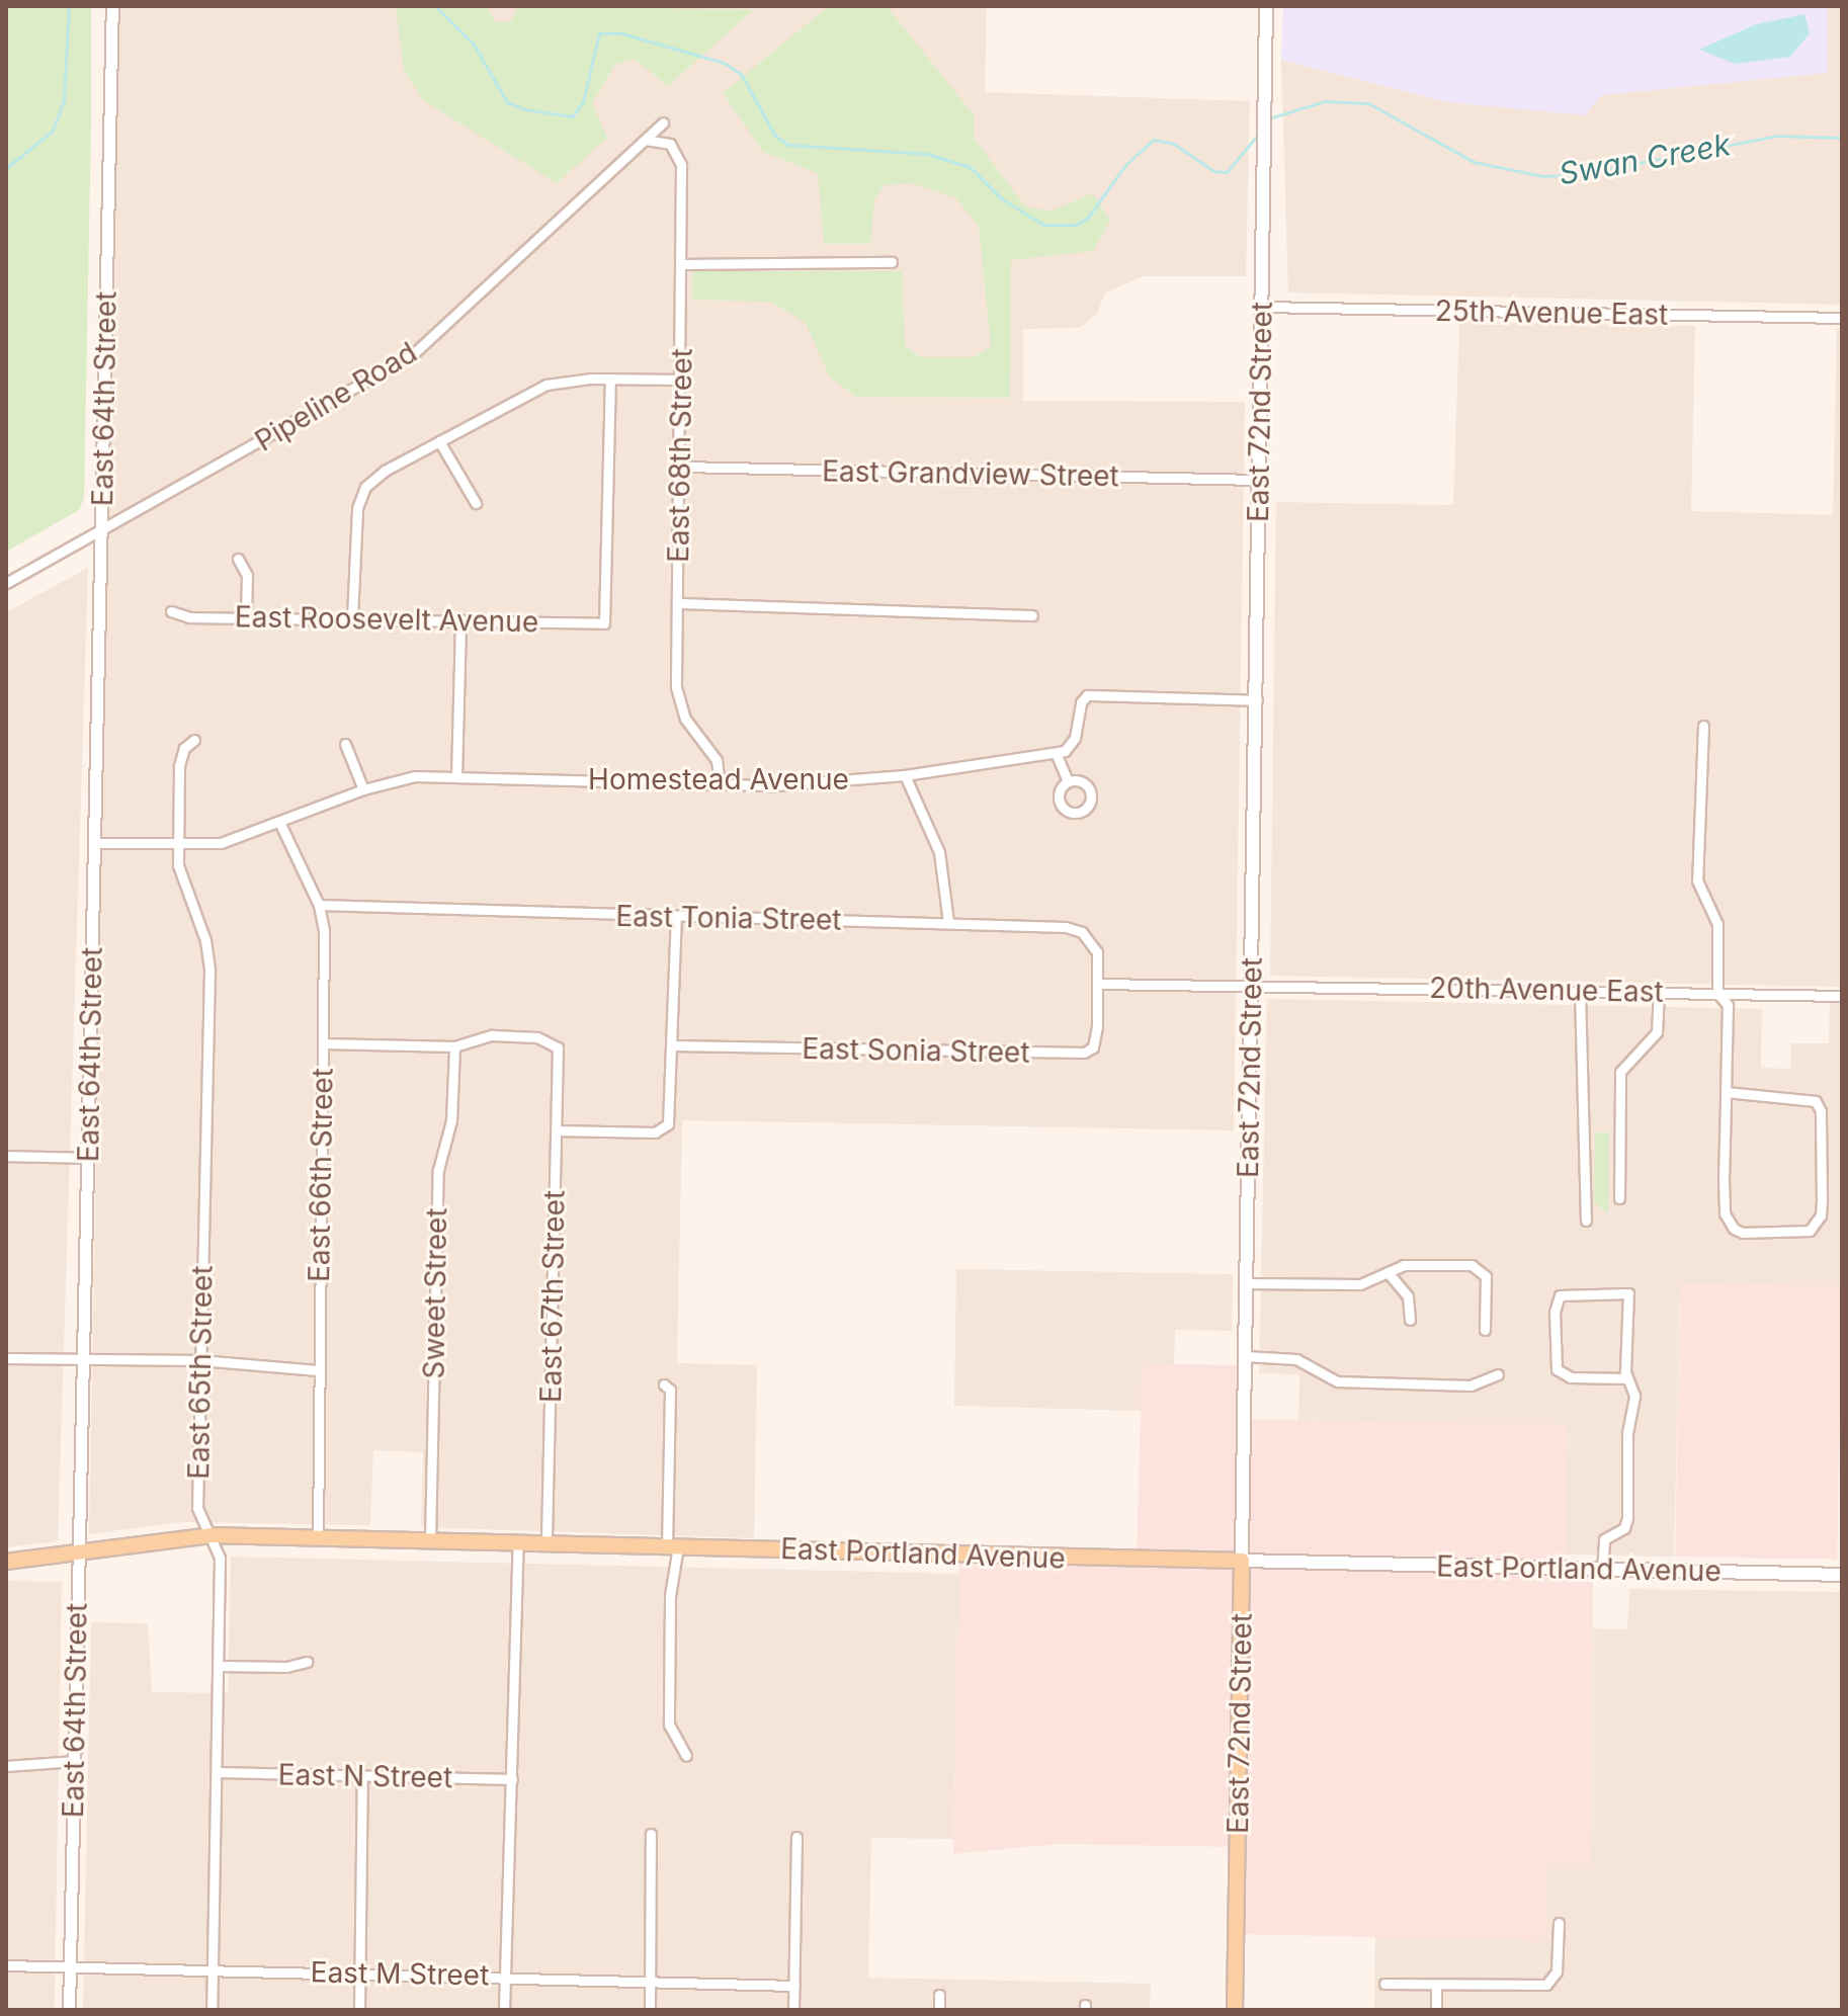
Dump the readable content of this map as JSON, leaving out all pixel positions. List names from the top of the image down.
{
  "streets": {
    "main road": ["East 72nd Street", "East Portland Avenue"],
    "street": [
      "25th Avenue East",
      "Pipeline Road",
      "East 64th Street",
      "East 68th Street",
      "East Grandview Street",
      "East Roosevelt Avenue",
      "Homestead Avenue",
      "East Tonia Street",
      "20th Avenue East",
      "East Sonia Street",
      "East 66th Street",
      "Sweet Street",
      "East 67th Street",
      "East 65th Street",
      "East N Street",
      "East M Street"
    ]
  },
  "crossings": [
    ["25th Avenue East", "East 72nd Street"],
    ["Pipeline Road", "East 64th Street"],
    ["Pipeline Road", "East 68th Street"],
    ["East 64th Street", "Homestead Avenue"],
    ["East 64th Street", "East Portland Avenue"],
    ["East 64th Street", "East M Street"],
    ["East 72nd Street", "East Grandview Street"],
    ["East 72nd Street", "20th Avenue East"],
    ["East 72nd Street", "East Portland Avenue"],
    ["East 68th Street", "East Grandview Street"],
    ["East 68th Street", "Homestead Avenue"],
    ["Homestead Avenue", "East 66th Street"],
    ["Homestead Avenue", "East 65th Street"],
    ["East Tonia Street", "20th Avenue East"],
    ["East Tonia Street", "East Sonia Street"],
    ["East Tonia Street", "East 66th Street"],
    ["20th Avenue East", "East Sonia Street"],
    ["East 66th Street", "East Portland Avenue"],
    ["Sweet Street", "East 67th Street"],
    ["Sweet Street", "East Portland Avenue"],
    ["East 67th Street", "East Portland Avenue"],
    ["East 65th Street", "East Portland Avenue"],
    ["East 65th Street", "East N Street"],
    ["East 65th Street", "East M Street"]
  ],
  "water": ["Swan Creek"]
}
